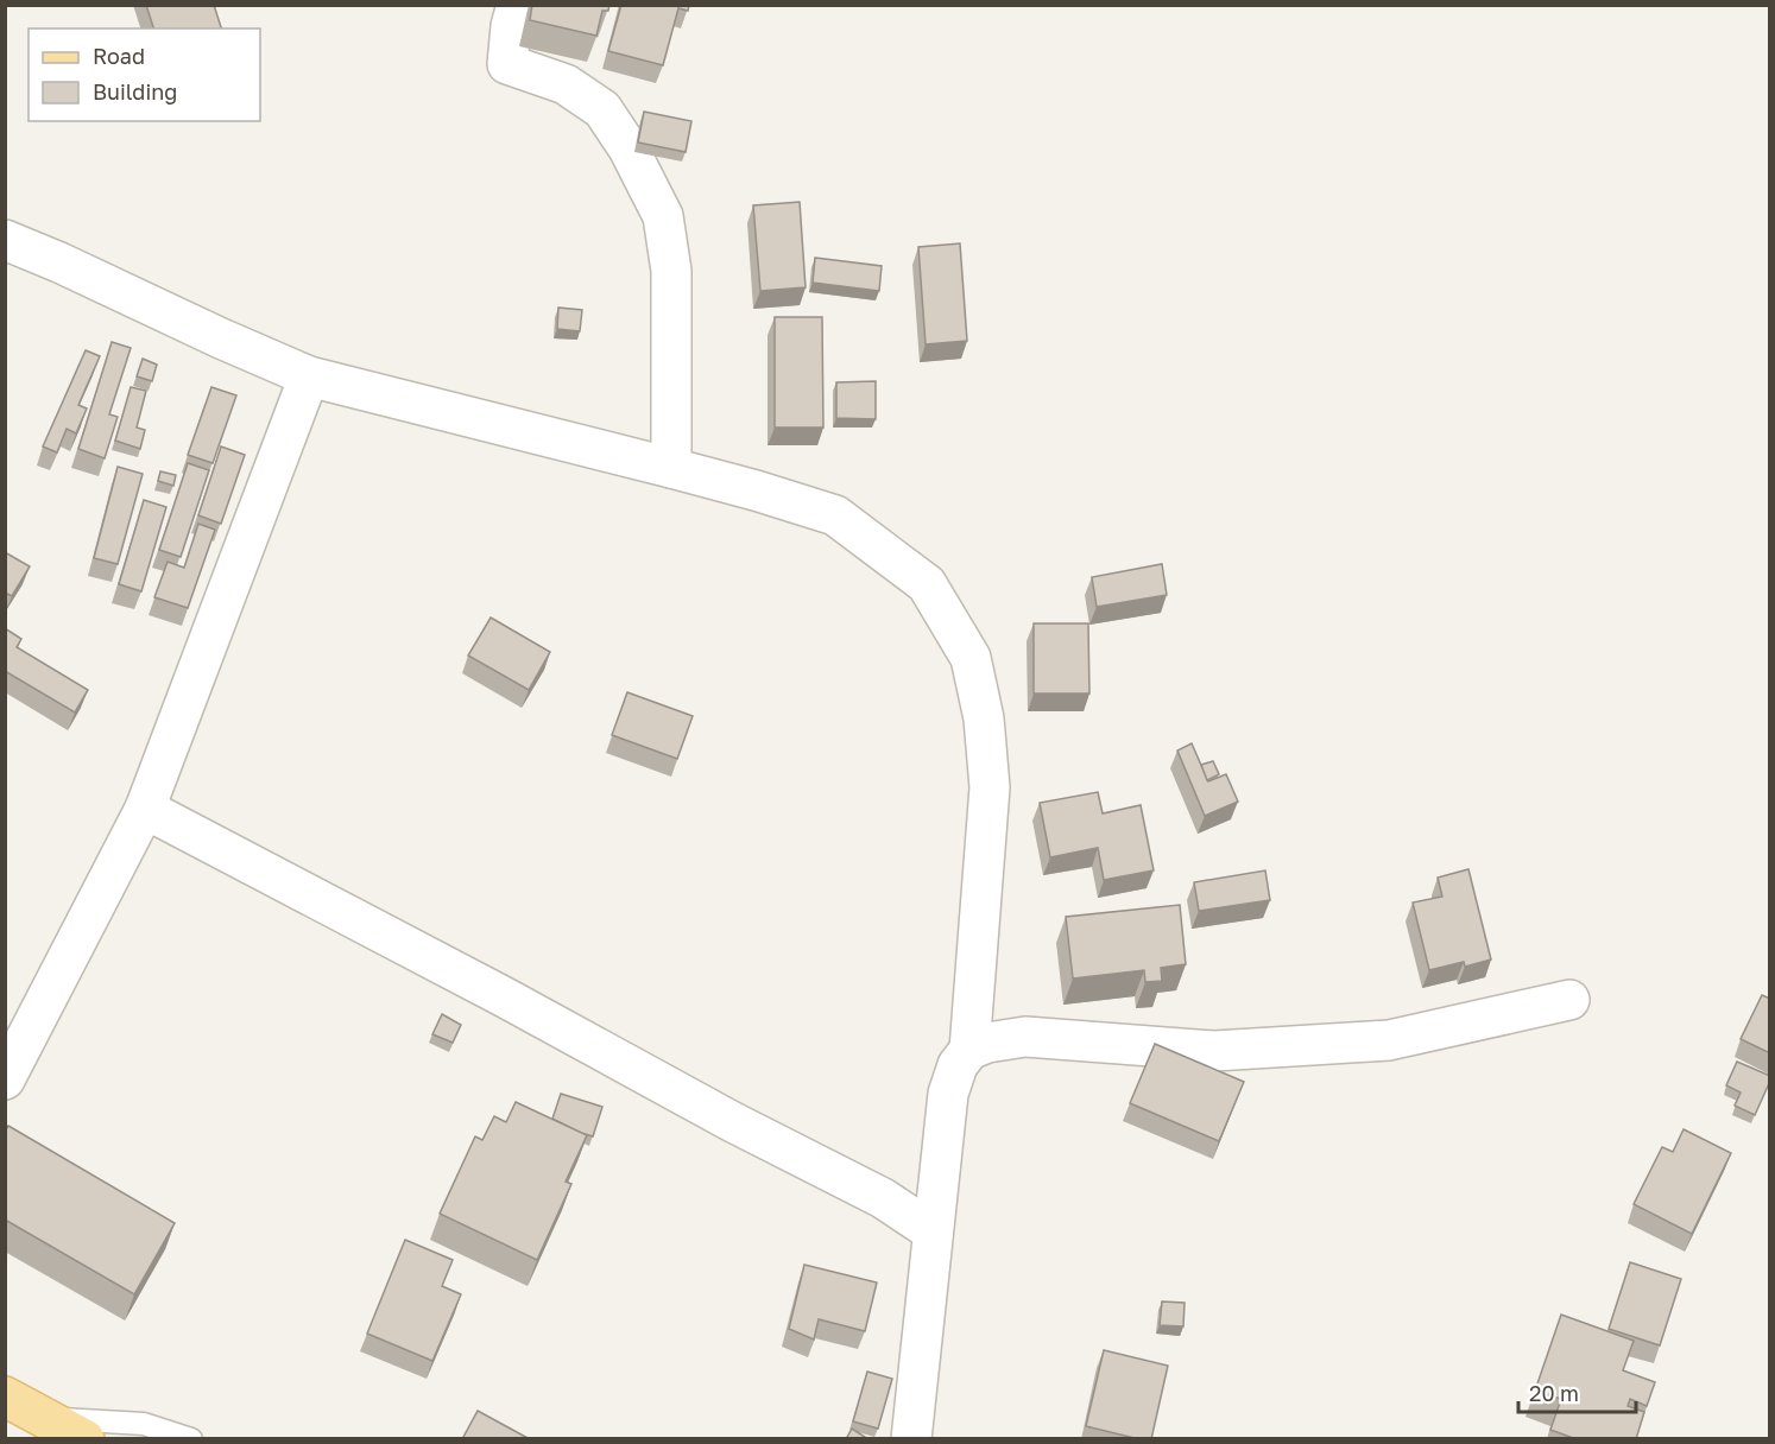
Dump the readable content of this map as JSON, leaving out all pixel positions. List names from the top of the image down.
{
  "legend": ["Road", "Building"],
  "scale_bar": "20 m"
}
